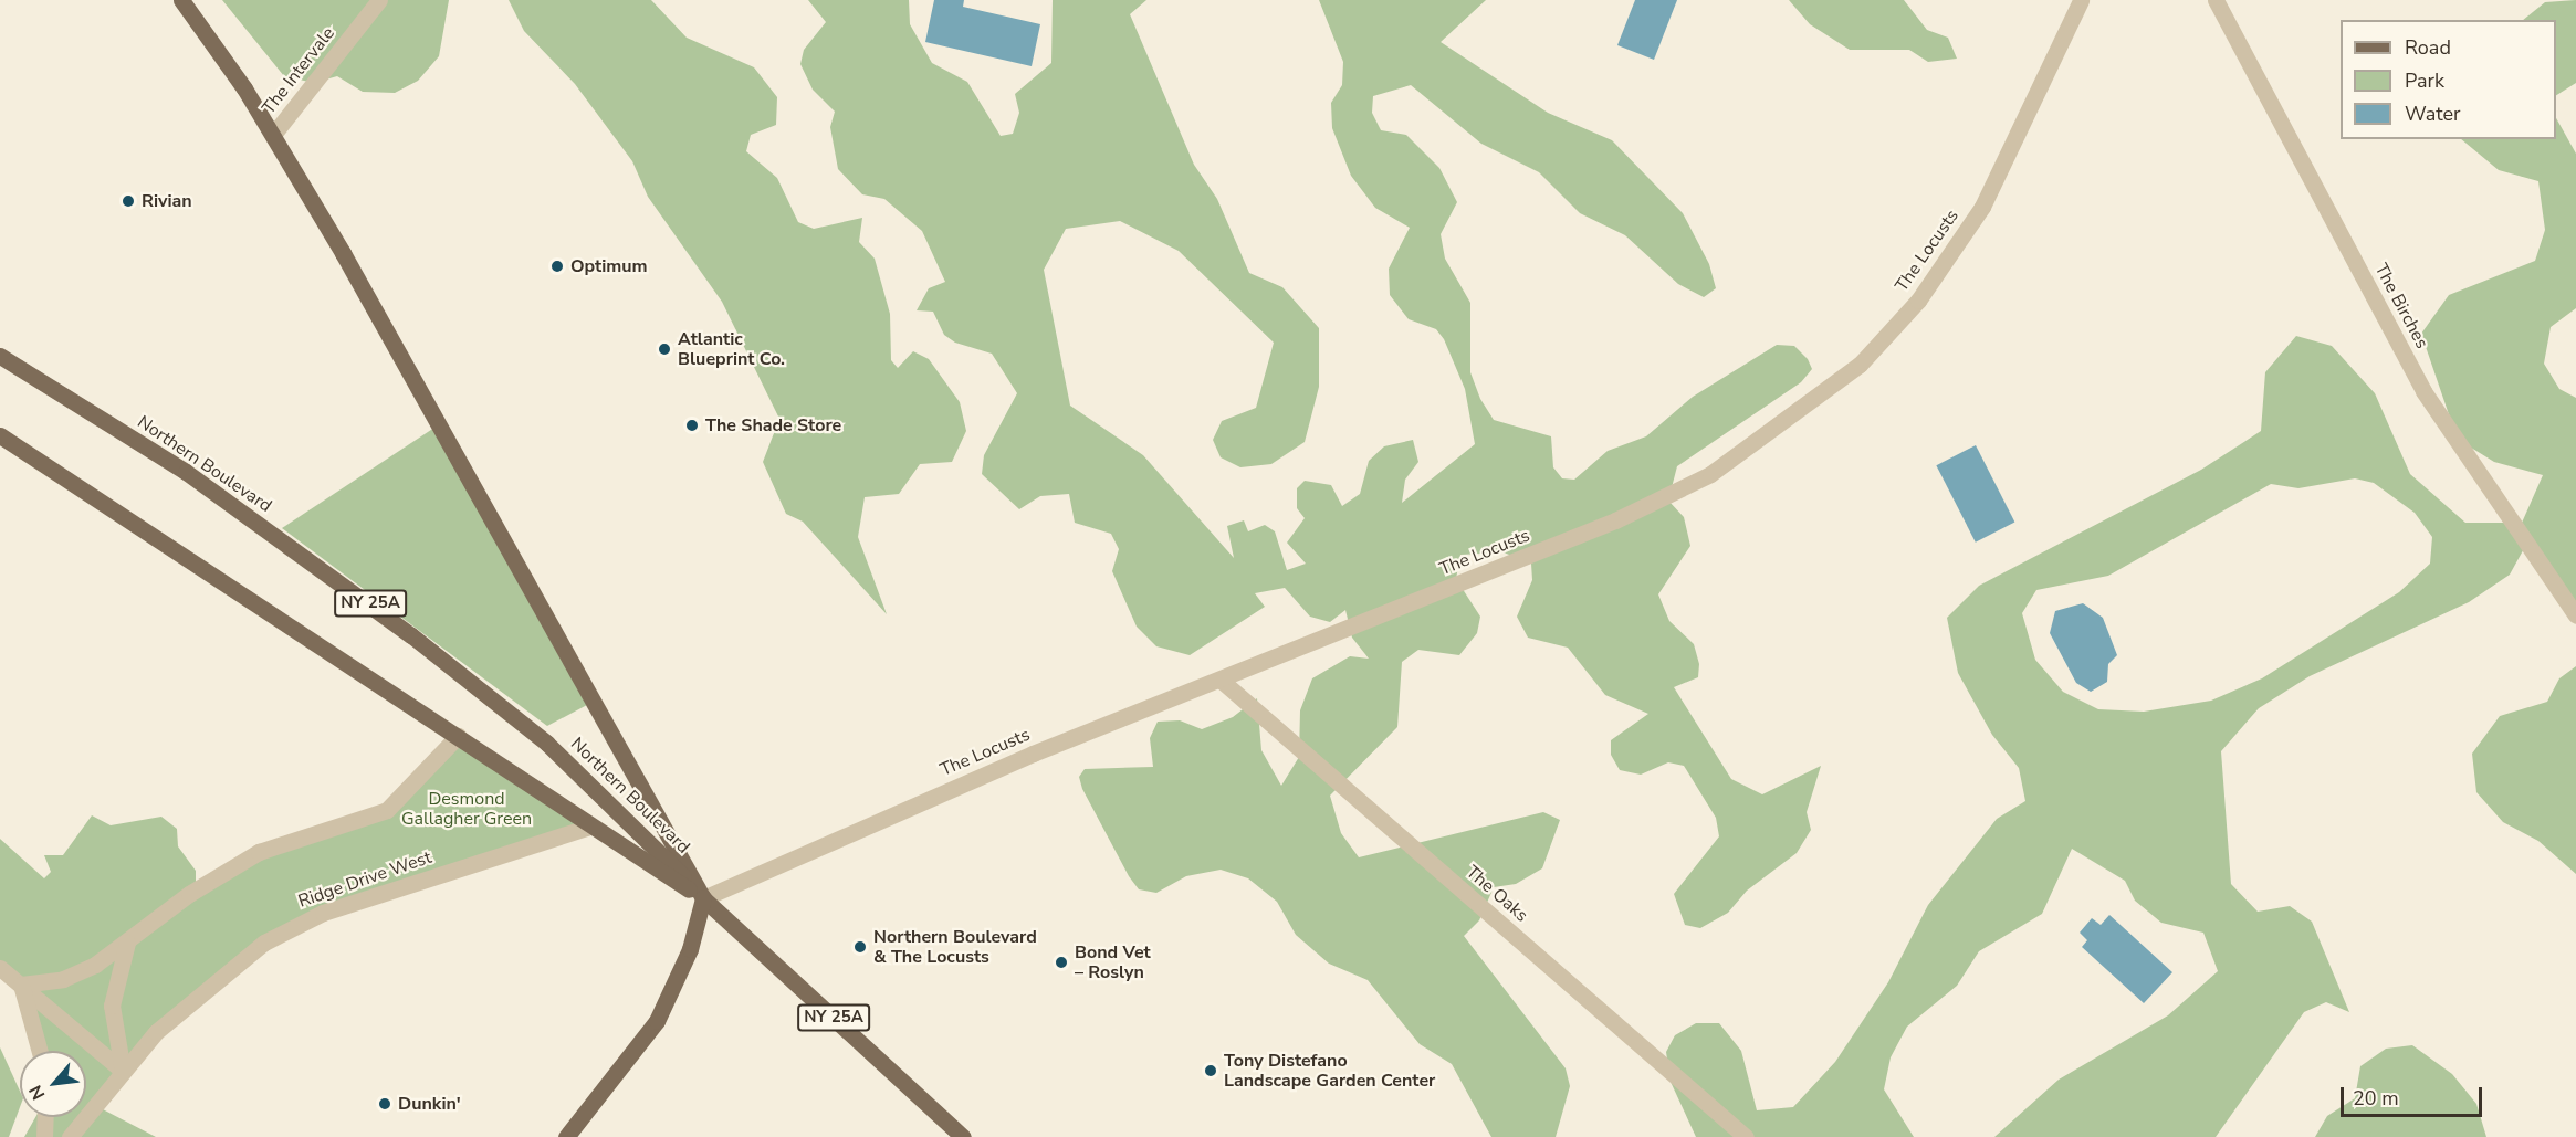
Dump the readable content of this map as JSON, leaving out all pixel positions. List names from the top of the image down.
{
  "streets": {
    "main road": ["Northern Boulevard", "NY 25A"],
    "street": [
      "The Intervale",
      "The Locusts",
      "The Birches",
      "Ridge Drive West",
      "The Oaks"
    ]
  },
  "crossings": [
    ["The Locusts", "Northern Boulevard"],
    ["The Locusts", "NY 25A"],
    ["The Locusts", "The Oaks"],
    ["Northern Boulevard", "NY 25A"],
    ["Northern Boulevard", "Ridge Drive West"]
  ],
  "parks": ["Desmond Gallagher Green"],
  "places": [
    "Rivian",
    "Optimum",
    "Atlantic Blueprint Co.",
    "The Shade Store",
    "Northern Boulevard & The Locusts",
    "Bond Vet – Roslyn",
    "Tony Distefano Landscape Garden Center",
    "Dunkin'"
  ],
  "legend": ["Road", "Park", "Water"],
  "scale_bar": "20 m",
  "north": "bottom left"
}
